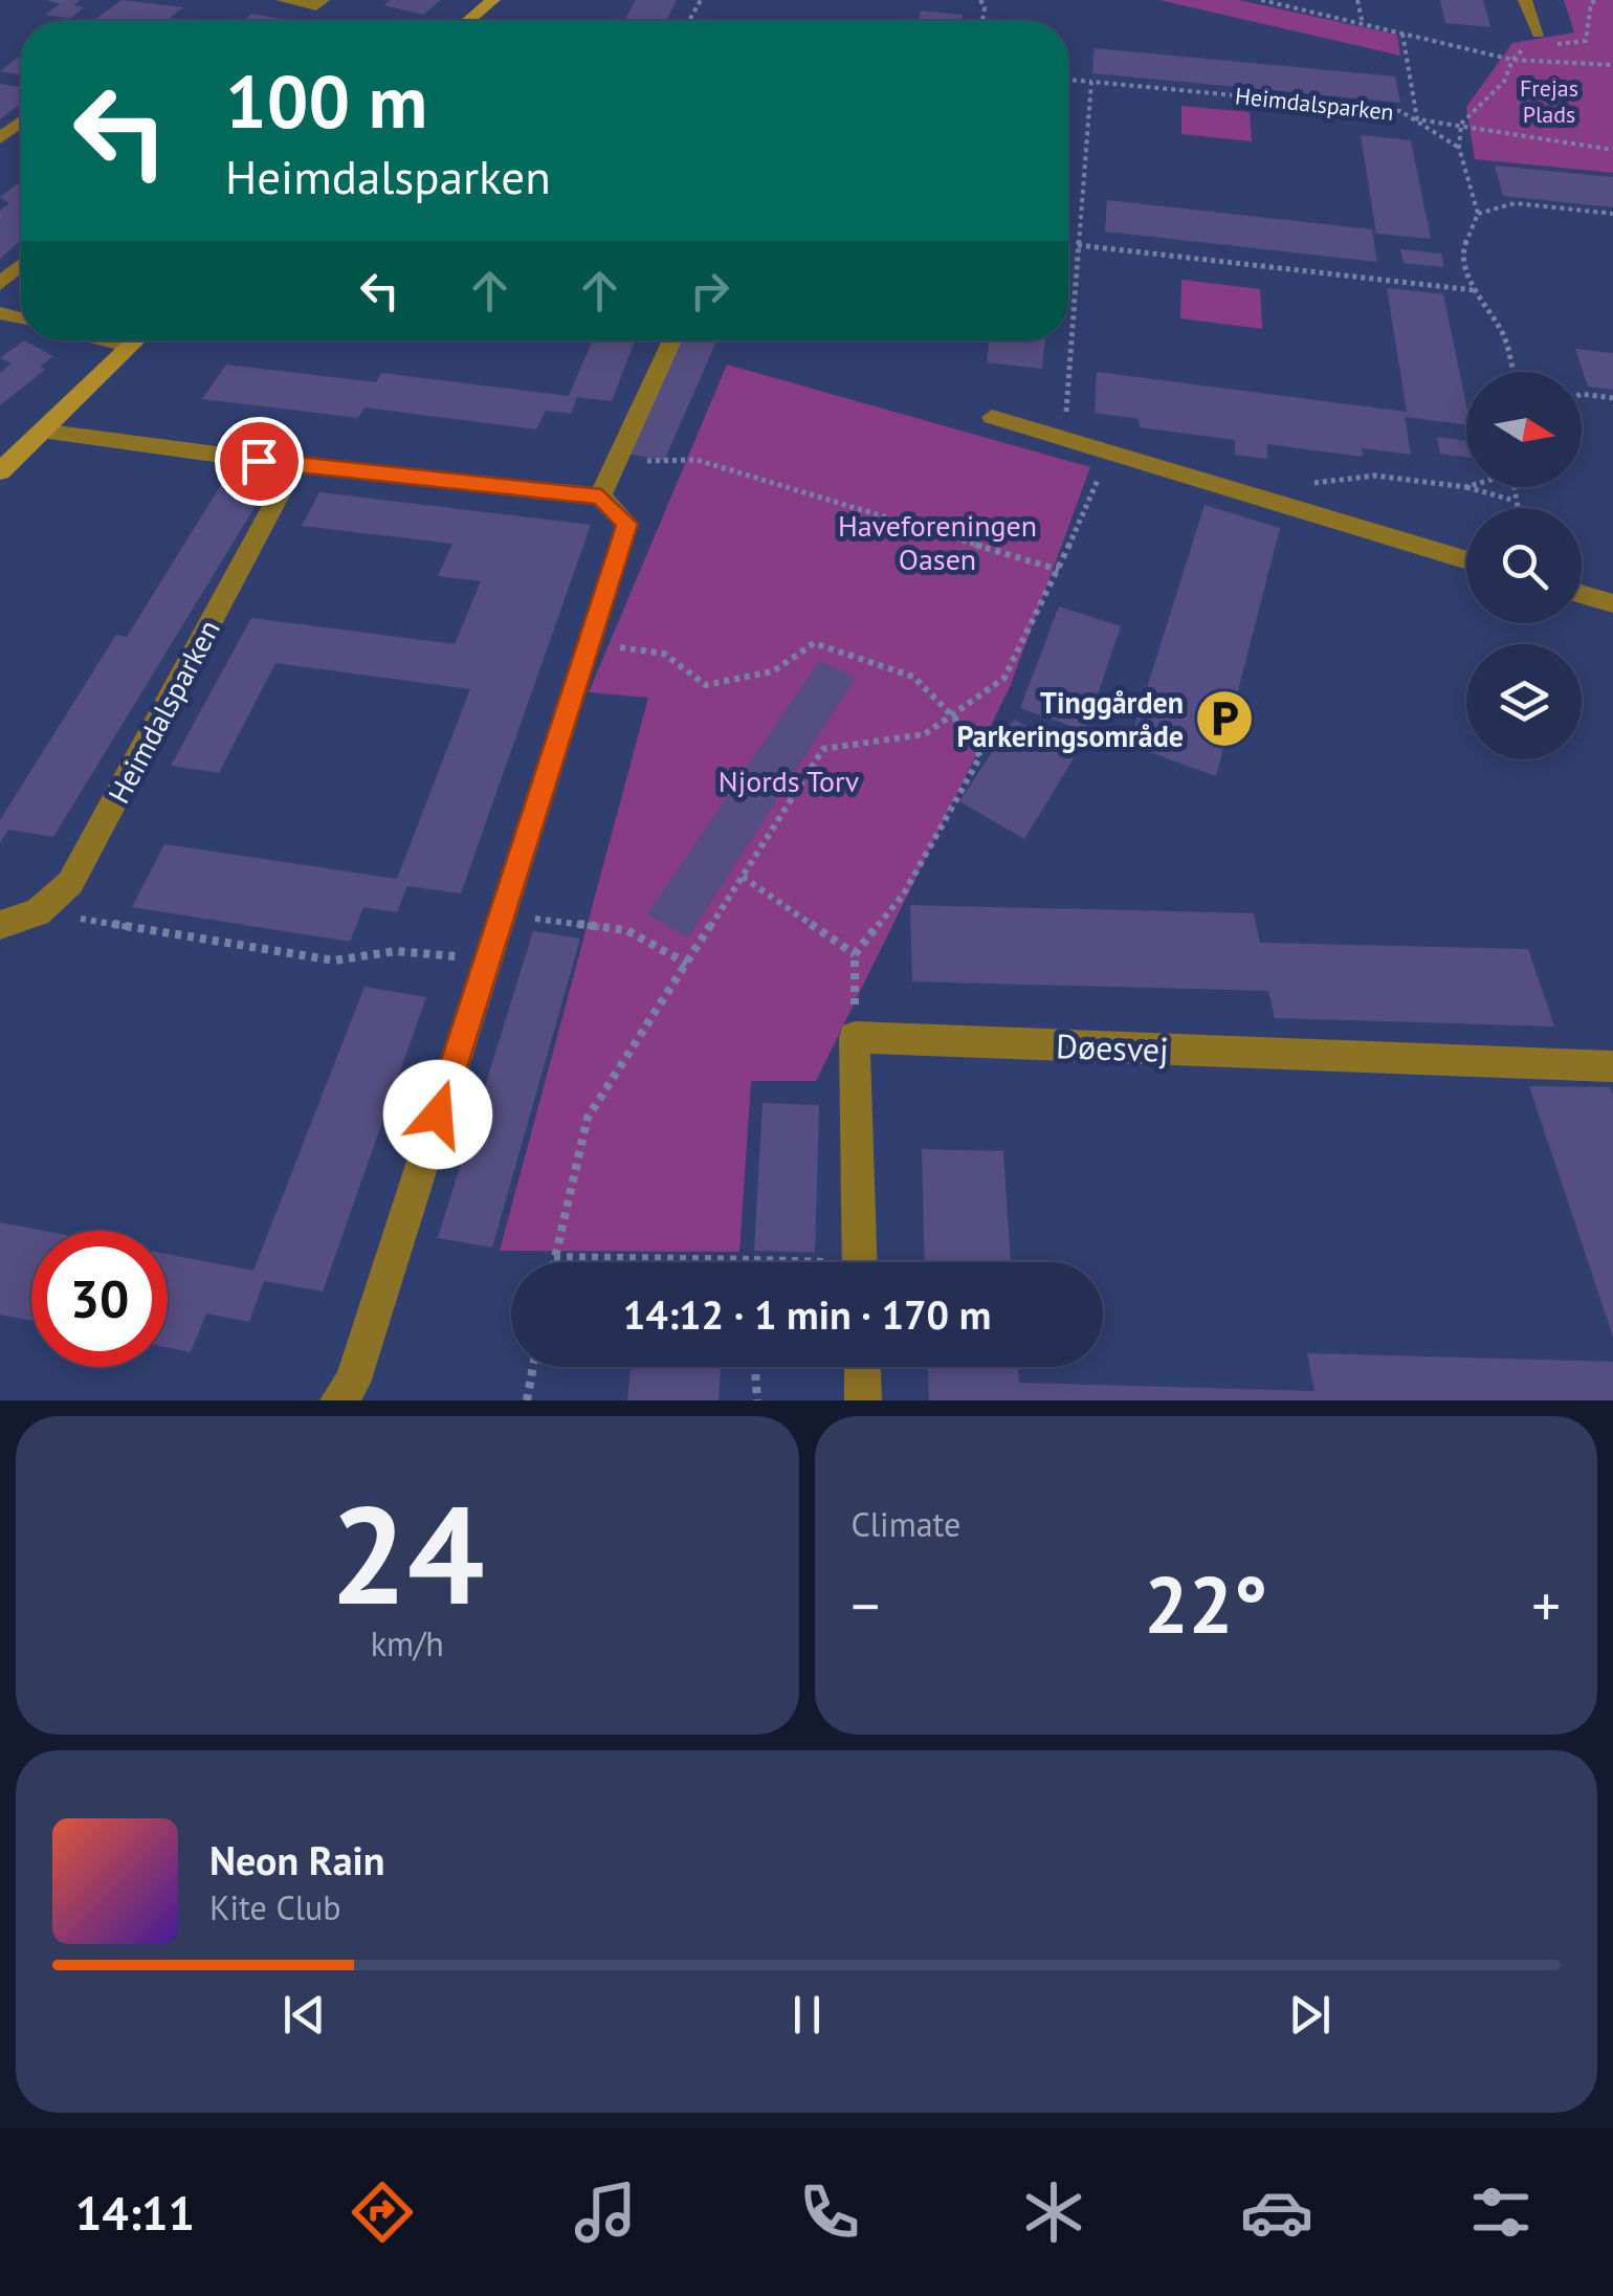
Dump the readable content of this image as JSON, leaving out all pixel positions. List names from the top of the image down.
{
  "streets": {
    "street": ["Heimdalsparken", "Døesvej"]
  },
  "parks": ["Frejas Plads", "Haveforeningen Oasen", "Njords Torv"],
  "places": {
    "parking": ["Tinggården Parkeringsområde"]
  },
  "north": "right",
  "page": {
    "turn": ["100 m", "Heimdalsparken"],
    "limit": "30",
    "trip": "14:12 · 1 min · 170 m",
    "tile": [
      ["24", "km/h"],
      "Climate"
    ],
    "heat": ["−", "22°", "+"],
    "song": ["Neon Rain", "Kite Club"],
    "tabs": "14:11"
  }
}
